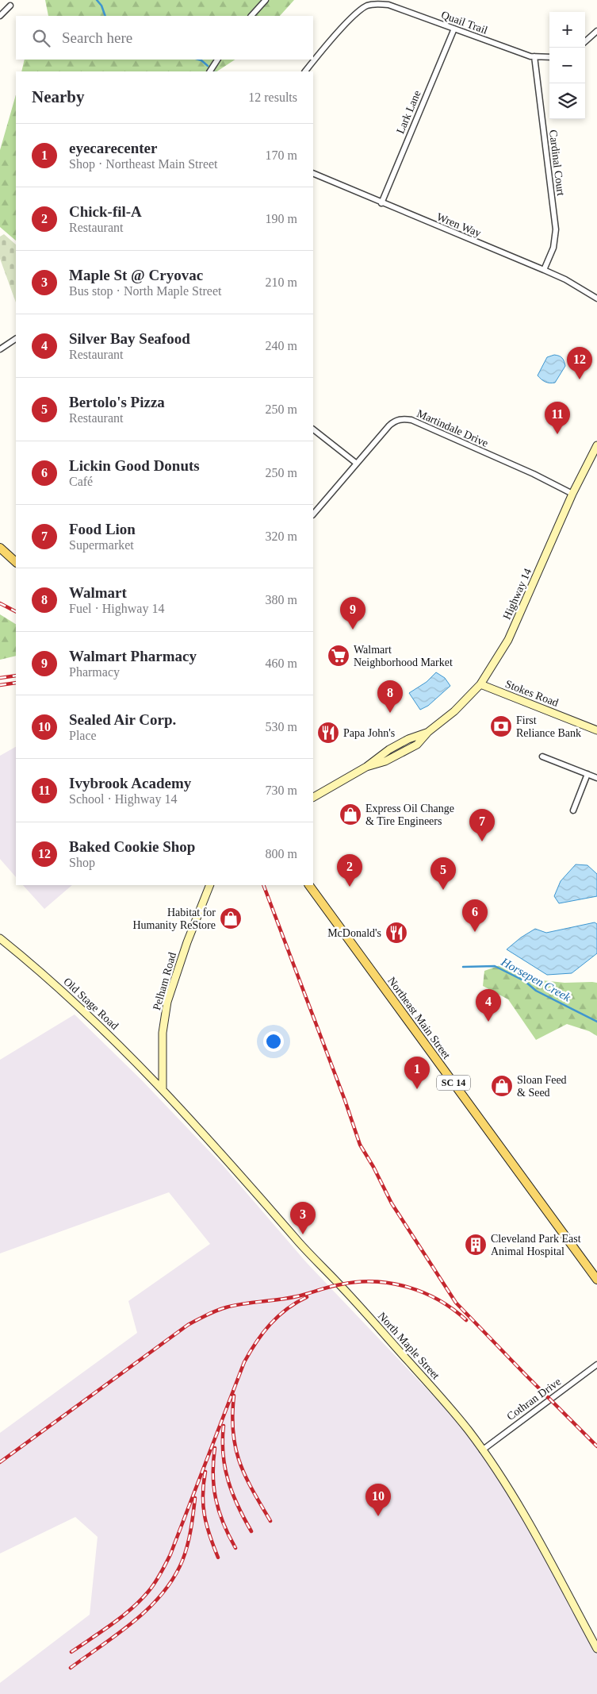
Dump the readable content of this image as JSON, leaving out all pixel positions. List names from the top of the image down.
{
  "streets": {
    "main road": ["Northeast Main Street", "SC 14"],
    "street": [
      "Quail Trail",
      "Lark Lane",
      "Cardinal Court",
      "Wren Way",
      "Martindale Drive",
      "Highway 14",
      "Stokes Road",
      "Pelham Road",
      "Old Stage Road",
      "North Maple Street",
      "Cothran Drive"
    ]
  },
  "crossings": [
    ["Quail Trail", "Lark Lane"],
    ["Quail Trail", "Cardinal Court"],
    ["Lark Lane", "Wren Way"],
    ["Cardinal Court", "Wren Way"],
    ["Martindale Drive", "Highway 14"],
    ["Highway 14", "Stokes Road"],
    ["Pelham Road", "Old Stage Road"],
    ["Pelham Road", "North Maple Street"],
    ["Old Stage Road", "North Maple Street"],
    ["North Maple Street", "Cothran Drive"]
  ],
  "water": ["Horsepen Creek"],
  "places": {
    "supermarket": ["Walmart Neighborhood Market"],
    "bank": ["First Reliance Bank"],
    "restaurant": ["Papa John's", "McDonald's"],
    "shop": ["Express Oil Change & Tire Engineers", "Habitat for Humanity ReStore", "Sloan Feed & Seed"],
    "building": ["Cleveland Park East Animal Hospital"]
  },
  "page": {
    "map_buttons": ["+", "−"],
    "search": "Search here",
    "heading": ["Nearby", "12 results"],
    "list": [
      {
        "mark": "1",
        "name": "eyecarecenter",
        "note": "Shop · Northeast Main Street",
        "value": "170 m"
      },
      {
        "mark": "2",
        "name": "Chick-fil-A",
        "note": "Restaurant",
        "value": "190 m"
      },
      {
        "mark": "3",
        "name": "Maple St @ Cryovac",
        "note": "Bus stop · North Maple Street",
        "value": "210 m"
      },
      {
        "mark": "4",
        "name": "Silver Bay Seafood",
        "note": "Restaurant",
        "value": "240 m"
      },
      {
        "mark": "5",
        "name": "Bertolo's Pizza",
        "note": "Restaurant",
        "value": "250 m"
      },
      {
        "mark": "6",
        "name": "Lickin Good Donuts",
        "note": "Café",
        "value": "250 m"
      },
      {
        "mark": "7",
        "name": "Food Lion",
        "note": "Supermarket",
        "value": "320 m"
      },
      {
        "mark": "8",
        "name": "Walmart",
        "note": "Fuel · Highway 14",
        "value": "380 m"
      },
      {
        "mark": "9",
        "name": "Walmart Pharmacy",
        "note": "Pharmacy",
        "value": "460 m"
      },
      {
        "mark": "10",
        "name": "Sealed Air Corp.",
        "note": "Place",
        "value": "530 m"
      },
      {
        "mark": "11",
        "name": "Ivybrook Academy",
        "note": "School · Highway 14",
        "value": "730 m"
      },
      {
        "mark": "12",
        "name": "Baked Cookie Shop",
        "note": "Shop",
        "value": "800 m"
      }
    ],
    "pins": [
      "12",
      "11",
      "9",
      "8",
      "7",
      "2",
      "5",
      "6",
      "4",
      "1",
      "3",
      "10"
    ]
  }
}
